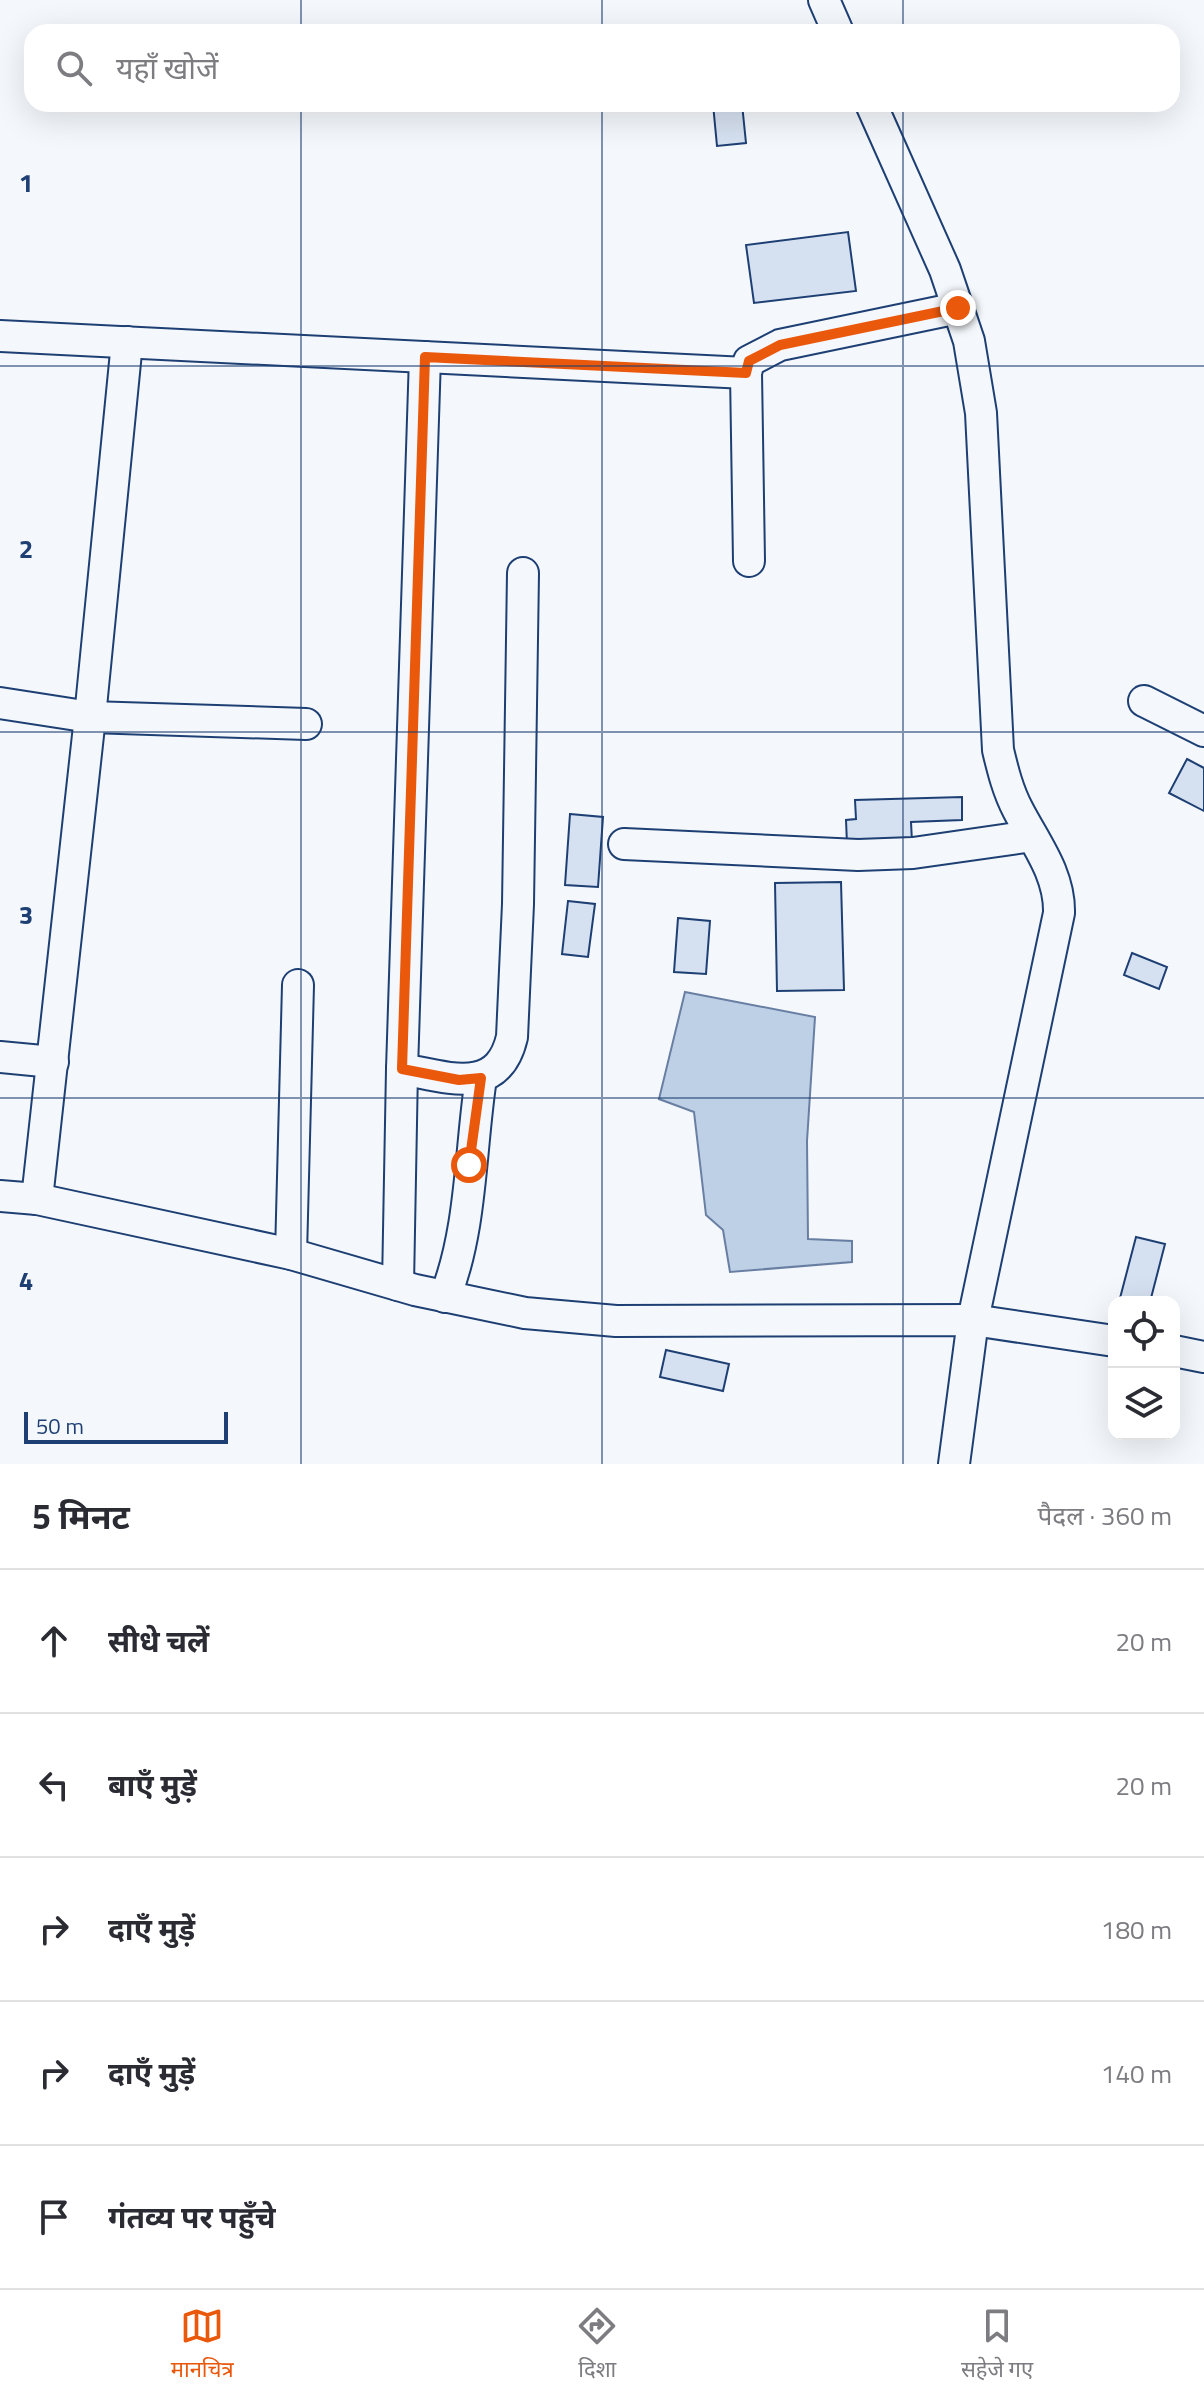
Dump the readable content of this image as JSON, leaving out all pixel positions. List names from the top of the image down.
{
  "scale_bar": "50 m",
  "page": {
    "search": "यहाँ खोजें",
    "scale": "50 m",
    "heading": ["5 मिनट", "पैदल · 360 m"],
    "list": [
      ["सीधे चलें", "20 m"],
      ["बाएँ मुड़ें", "20 m"],
      ["दाएँ मुड़ें", "180 m"],
      ["दाएँ मुड़ें", "140 m"],
      "गंतव्य पर पहुँचे"
    ],
    "nav": ["मानचित्र", "दिशा", "सहेजे गए"]
  },
  "grid": {
    "rows": [
      "1",
      "2",
      "3",
      "4"
    ]
  }
}
